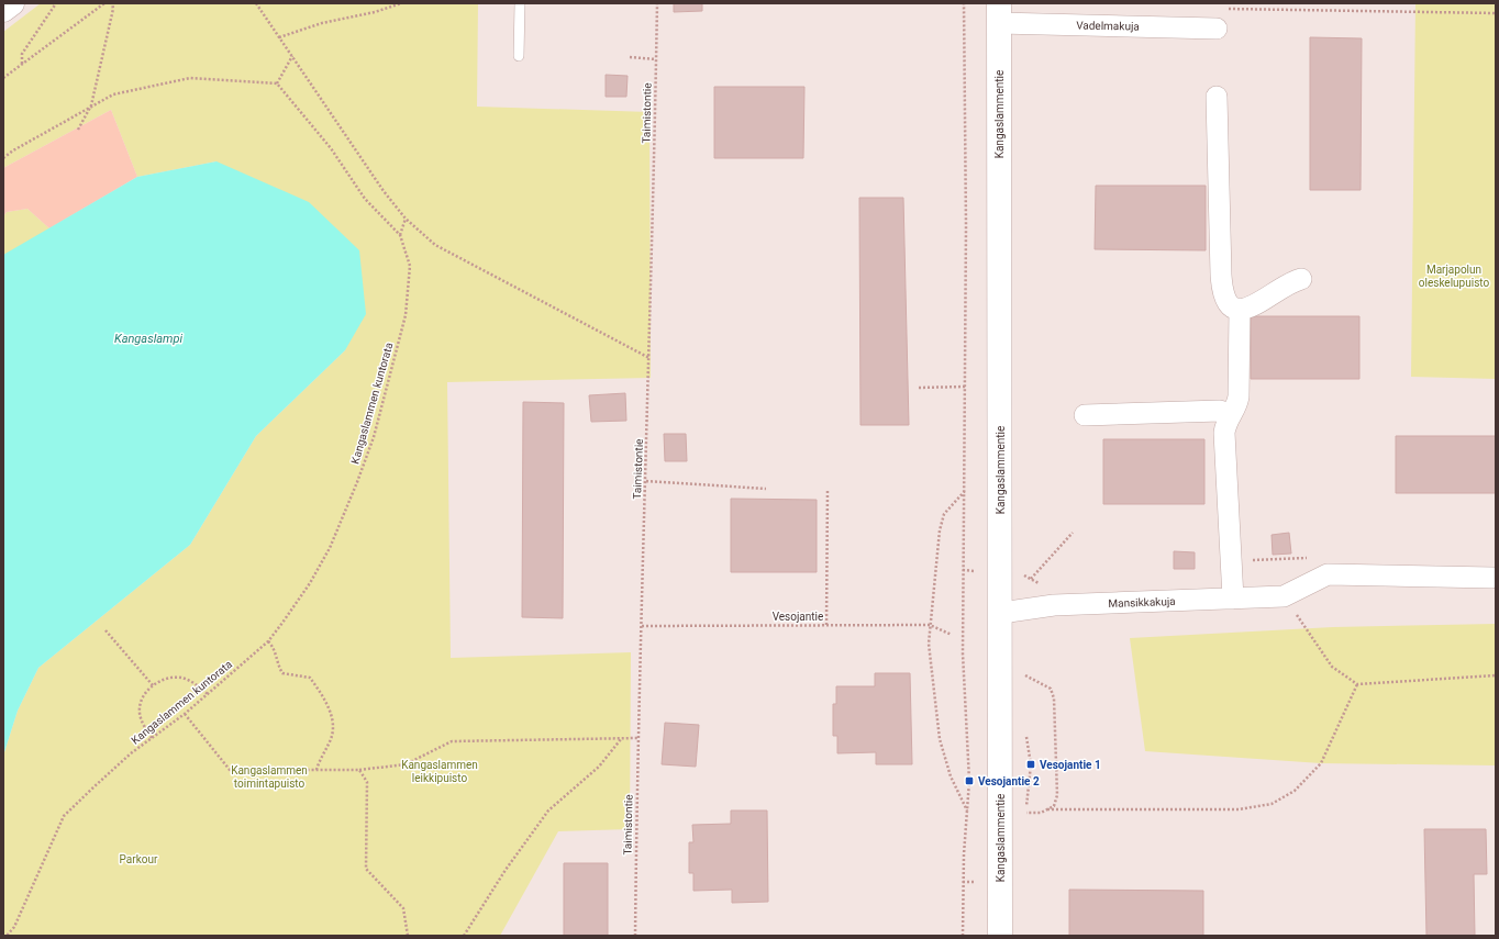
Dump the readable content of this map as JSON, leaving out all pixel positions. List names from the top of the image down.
{
  "streets": {
    "street": ["Vadelmakuja", "Kangaslammentie", "Mansikkakuja"],
    "path": ["Taimistontie", "Kangaslammen kuntorata", "Vesojantie"]
  },
  "crossings": [
    ["Vadelmakuja", "Kangaslammentie"],
    ["Taimistontie", "Vesojantie"],
    ["Kangaslammentie", "Mansikkakuja"]
  ],
  "water": ["Kangaslampi"],
  "parks": [
    "Marjapolun oleskelupuisto",
    "Kangaslammen leikkipuisto",
    "Kangaslammen toimintapuisto",
    "Parkour"
  ],
  "places": {
    "transit": ["Vesojantie 1", "Vesojantie 2"]
  }
}
